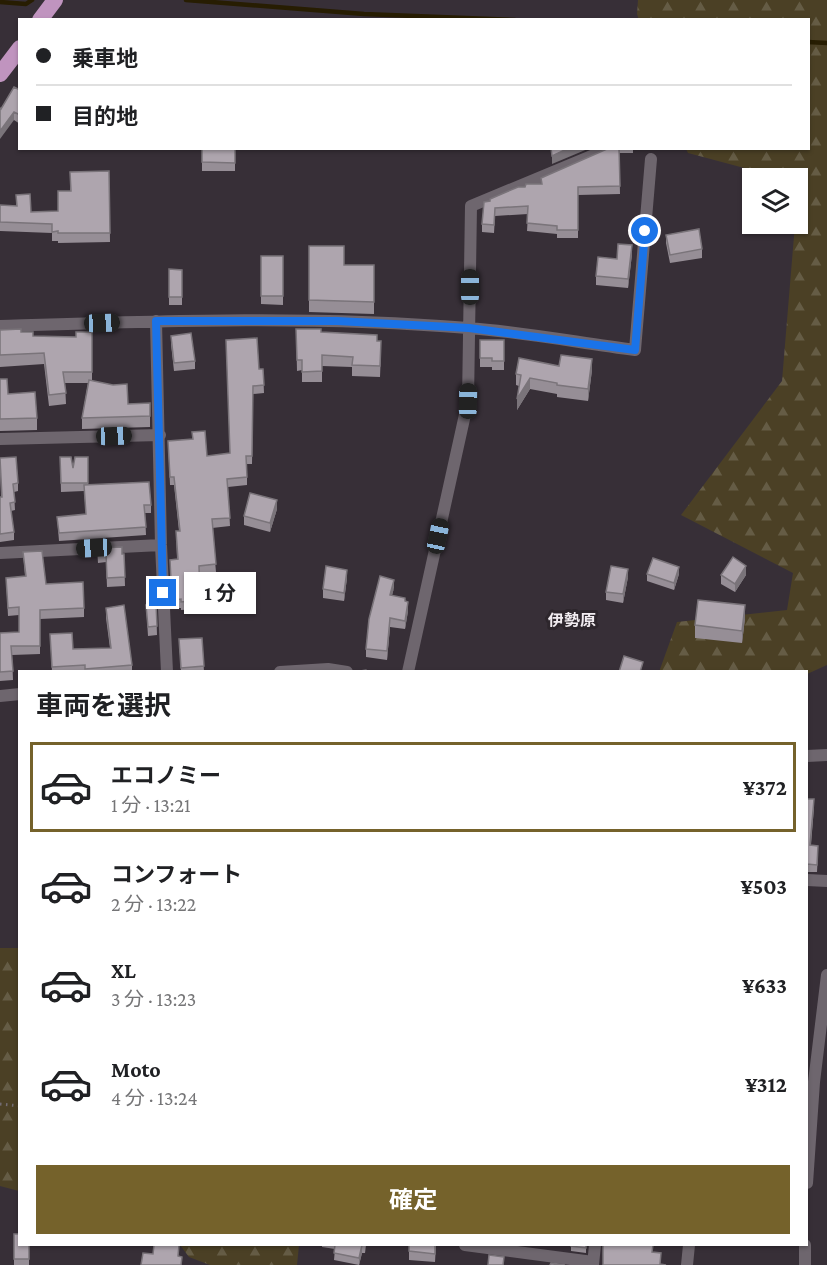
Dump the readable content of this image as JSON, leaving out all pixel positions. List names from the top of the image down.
{
  "districts": ["伊勢原"],
  "page": {
    "banner": ["乗車地", "目的地"],
    "bubble": "1 分",
    "heading": "車両を選択",
    "list": [
      {
        "name": "エコノミー",
        "note": "1 分 · 13:21",
        "value": "¥372"
      },
      {
        "name": "コンフォート",
        "note": "2 分 · 13:22",
        "value": "¥503"
      },
      {
        "name": "XL",
        "note": "3 分 · 13:23",
        "value": "¥633"
      },
      {
        "name": "Moto",
        "note": "4 分 · 13:24",
        "value": "¥312"
      }
    ],
    "buttons": "確定"
  }
}
